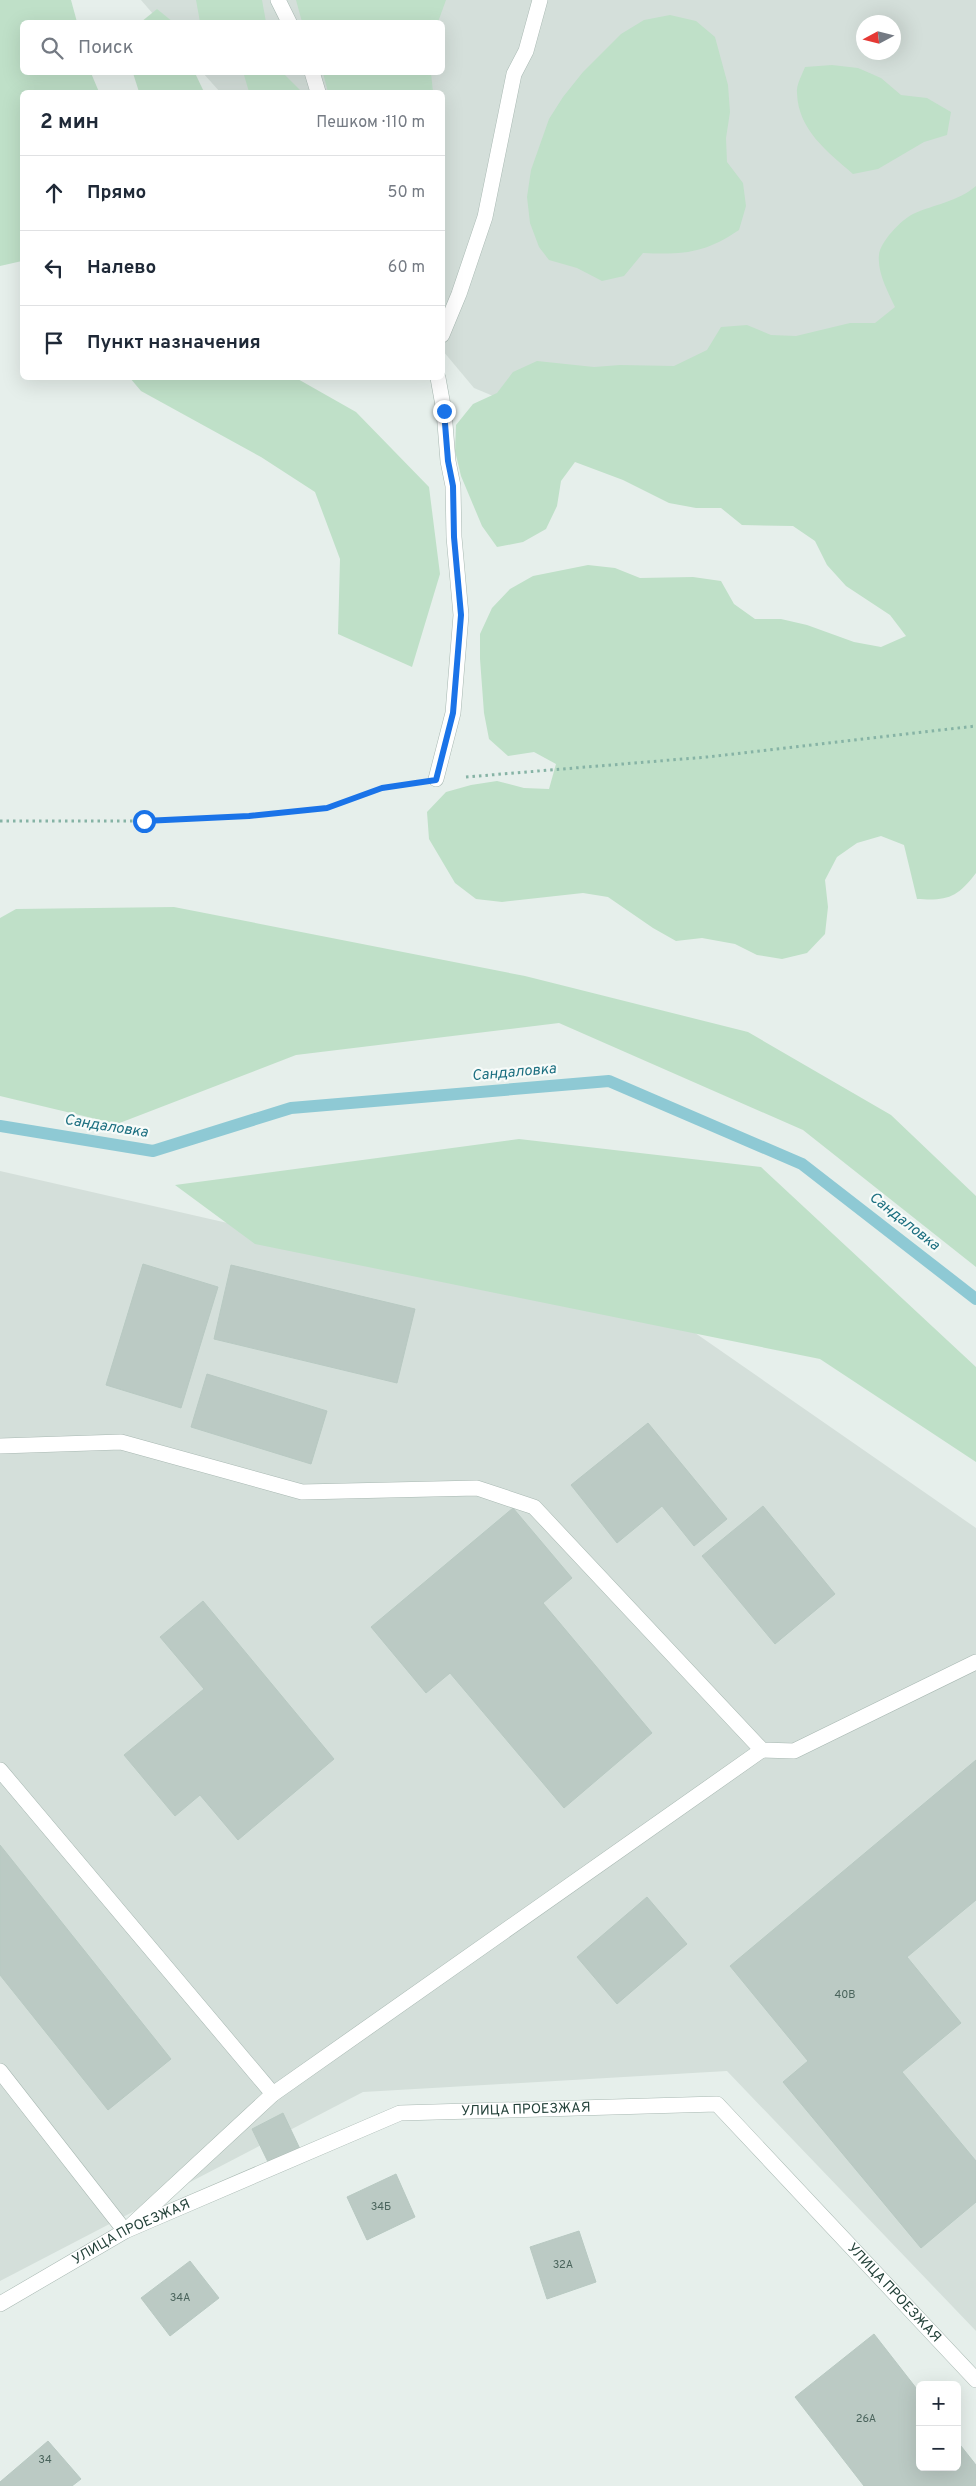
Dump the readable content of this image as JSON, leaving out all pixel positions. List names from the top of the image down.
{
  "streets": {
    "street": ["УЛИЦА ПРОЕЗЖАЯ"]
  },
  "water": ["Сандаловка"],
  "house_numbers": [
    "40В",
    "34Б",
    "32А",
    "34А",
    "26А",
    "34"
  ],
  "north": "left",
  "page": {
    "search": "Поиск",
    "heading": ["2 мин", "Пешком · 110 m"],
    "list": [
      ["Прямо", "50 m"],
      ["Налево", "60 m"],
      "Пункт назначения"
    ],
    "map_buttons": ["+", "−"]
  }
}
